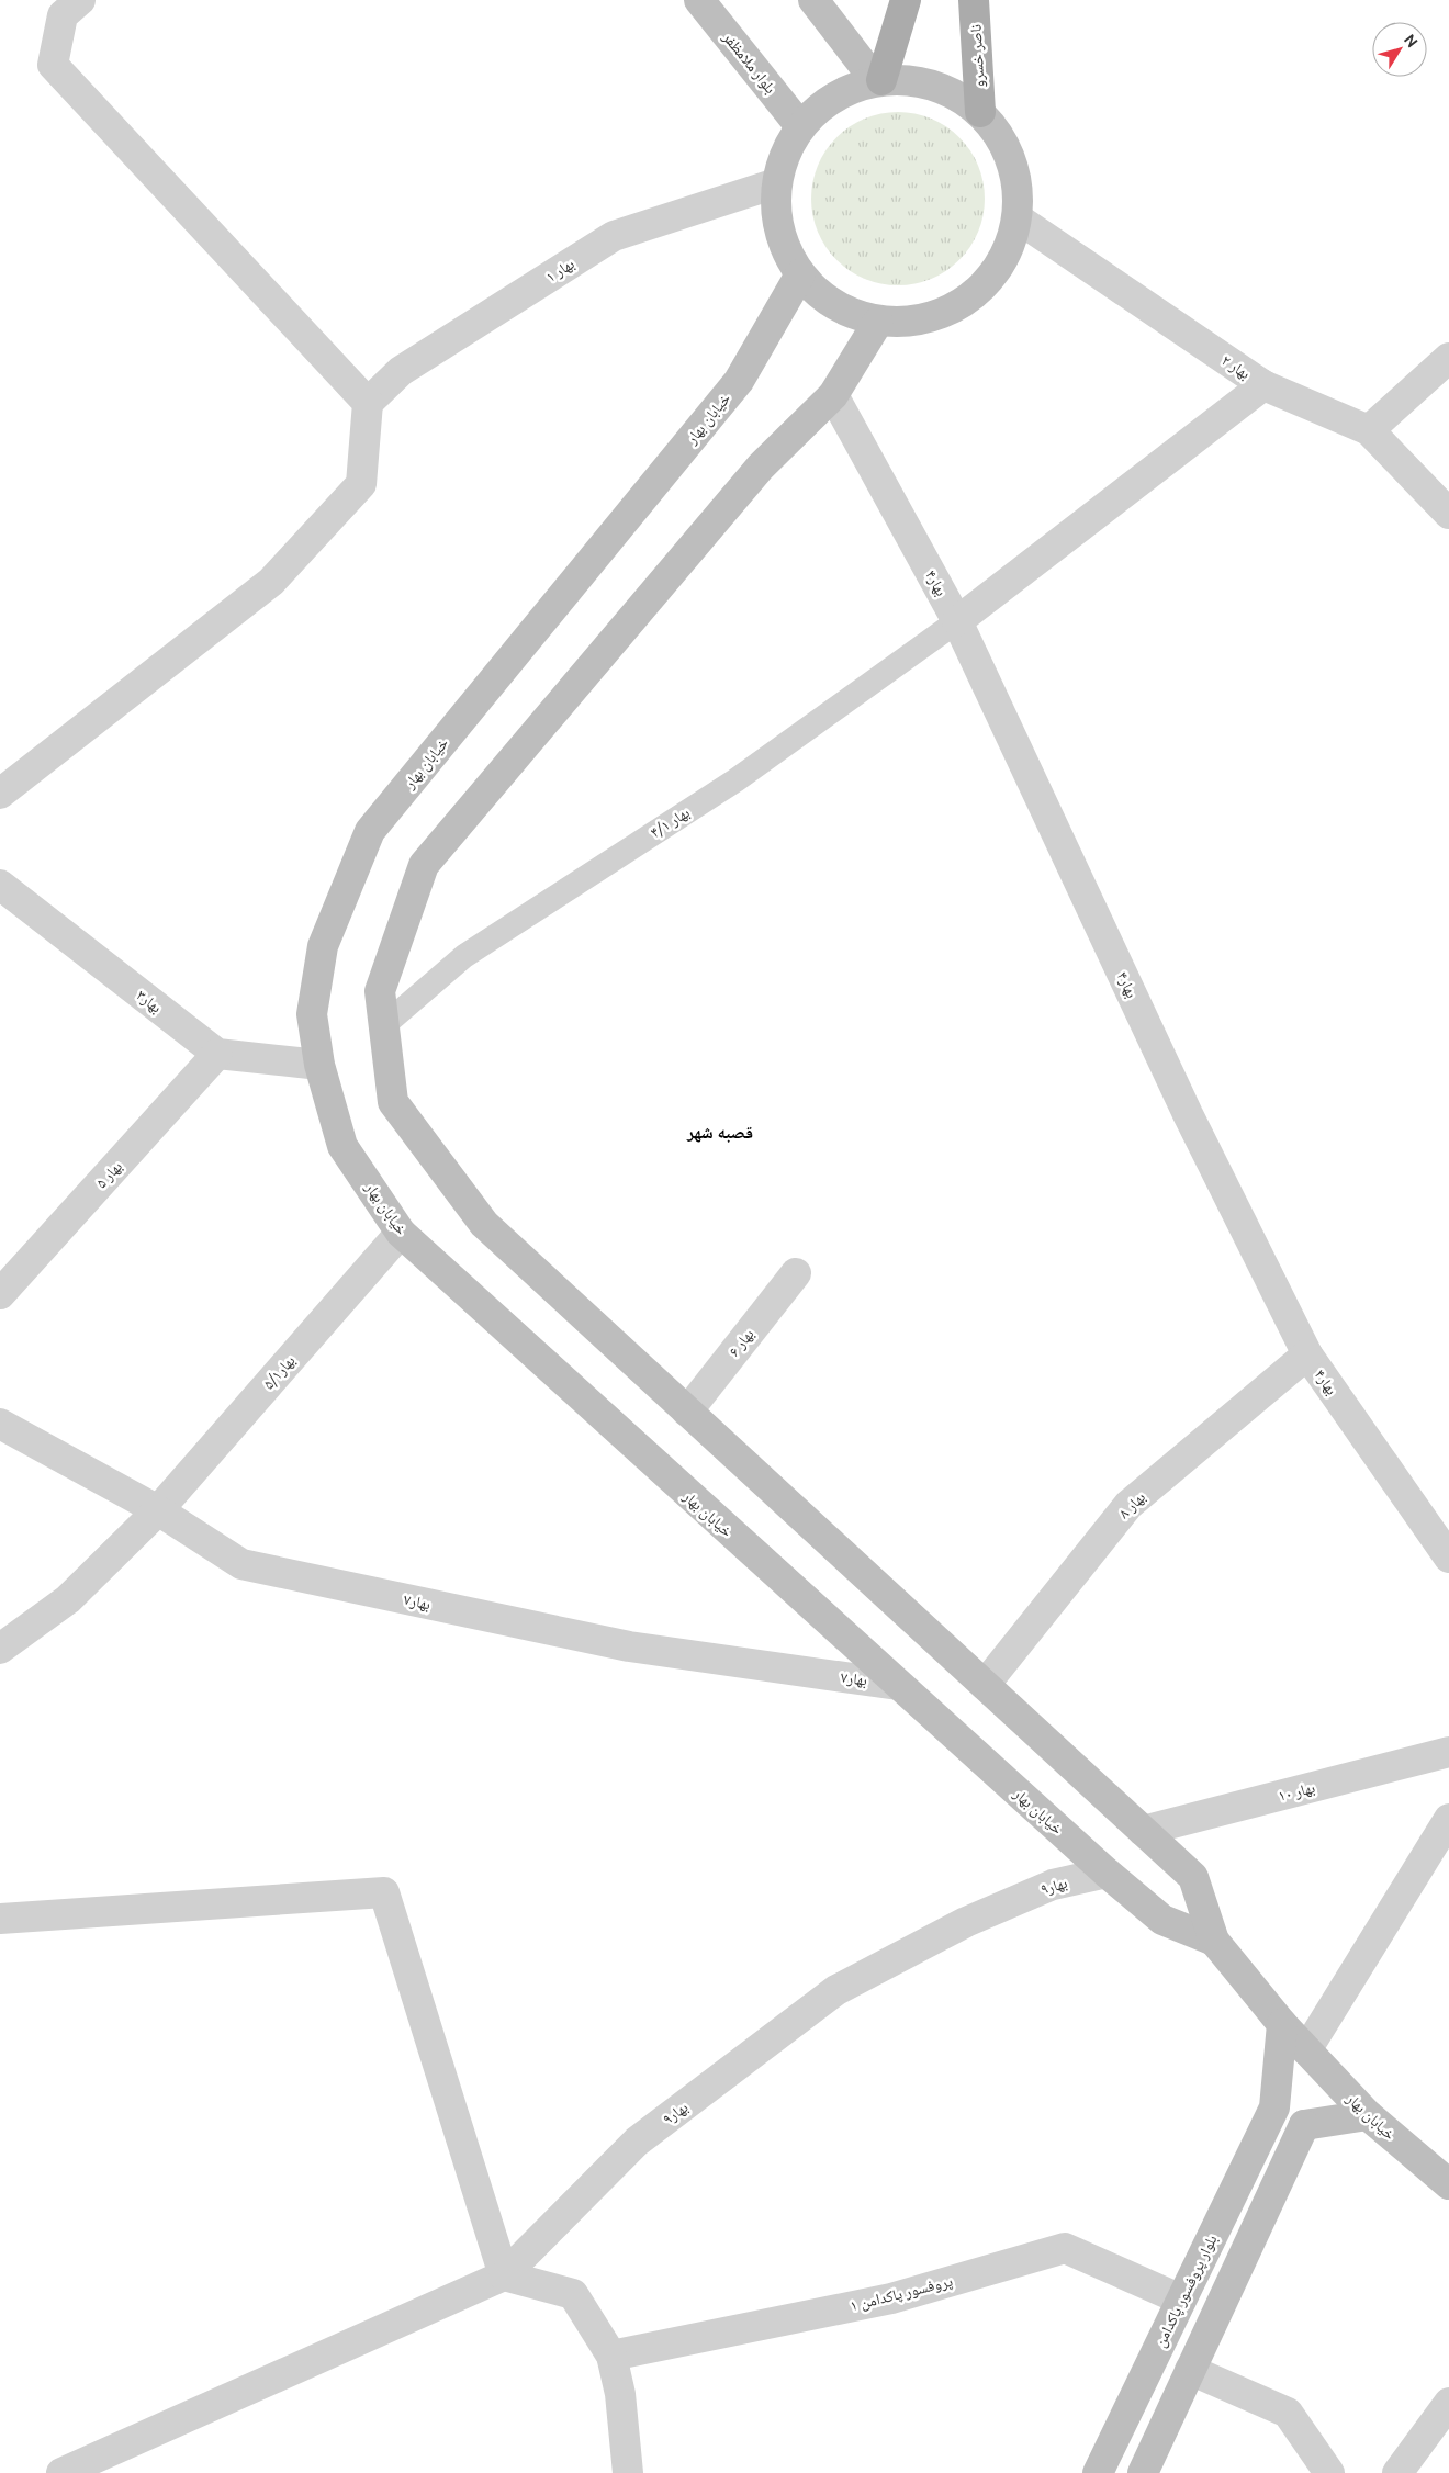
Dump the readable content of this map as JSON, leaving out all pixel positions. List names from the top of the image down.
{
  "streets": {
    "main road": [
      "ناصر خسرو",
      "بلوار ملامظفر",
      "خیابان بهار",
      "بلوار پروفسور پاکدامن"
    ],
    "street": [
      "بهار ۱",
      "بهار ۲",
      "بهار۴",
      "بهار۳",
      "بهار ۵",
      "بهار ۶",
      "بهار۵/۱",
      "بهار ۸",
      "بهار۷",
      "بهار ۱۰",
      "بهار۹",
      "پروفسور پاکدامن ۱"
    ],
    "lane": ["بهار ۴/۱"]
  },
  "crossings": [
    ["خیابان بهار", "بهار۴"],
    ["خیابان بهار", "بهار ۴/۱"],
    ["خیابان بهار", "بهار ۶"],
    ["خیابان بهار", "بهار۵/۱"],
    ["خیابان بهار", "بهار ۸"],
    ["خیابان بهار", "بهار۷"],
    ["خیابان بهار", "بهار ۱۰"],
    ["خیابان بهار", "بهار۹"],
    ["بهار۴", "بهار ۴/۱"],
    ["بهار۴", "بهار ۸"],
    ["بهار۳", "بهار ۵"],
    ["بهار۵/۱", "بهار۷"],
    ["بلوار پروفسور پاکدامن", "پروفسور پاکدامن ۱"]
  ],
  "districts": ["قصبه شهر"],
  "north": "top right"
}
